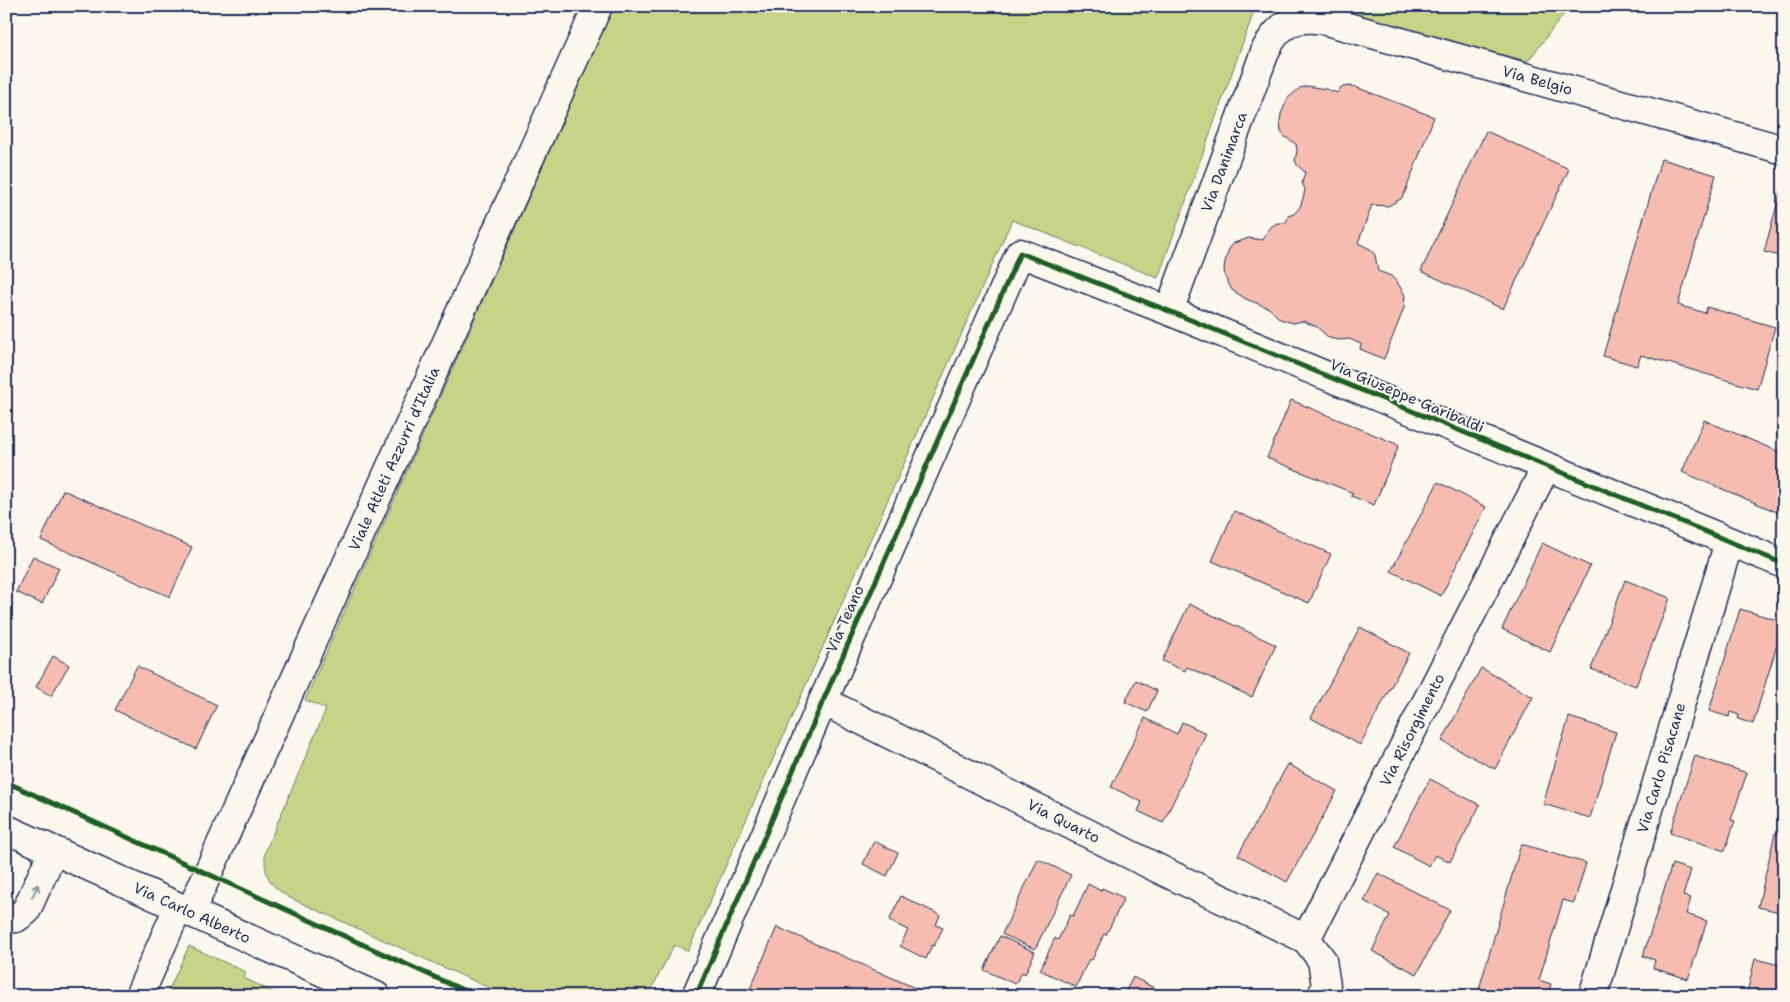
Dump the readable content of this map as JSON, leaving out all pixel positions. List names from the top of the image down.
{
  "streets": {
    "street": [
      "Via Belgio",
      "Via Danimarca",
      "Via Giuseppe Garibaldi",
      "Viale Atleti Azzurri d'Italia",
      "Via Teano",
      "Via Risorgimento",
      "Via Carlo Pisacane",
      "Via Quarto",
      "Via Carlo Alberto"
    ]
  },
  "crossings": [
    ["Via Belgio", "Via Danimarca"],
    ["Via Danimarca", "Via Giuseppe Garibaldi"],
    ["Via Giuseppe Garibaldi", "Via Teano"],
    ["Via Giuseppe Garibaldi", "Via Risorgimento"],
    ["Via Giuseppe Garibaldi", "Via Carlo Pisacane"],
    ["Viale Atleti Azzurri d'Italia", "Via Carlo Alberto"],
    ["Via Teano", "Via Quarto"],
    ["Via Risorgimento", "Via Quarto"]
  ]
}
